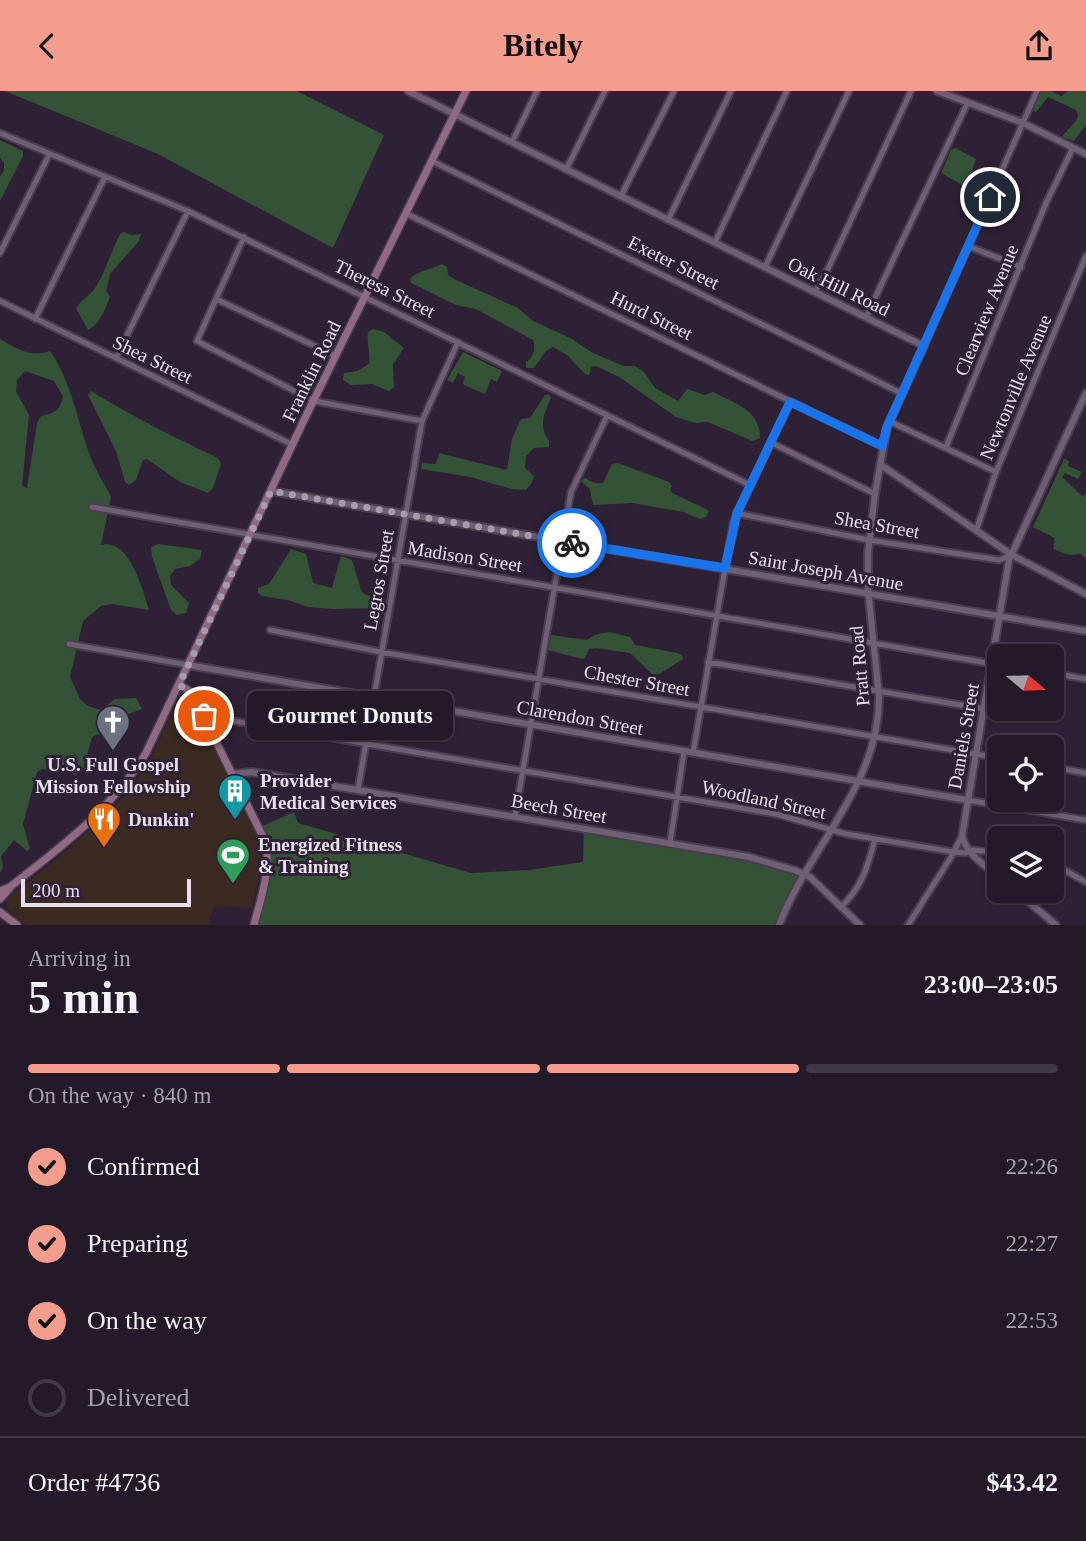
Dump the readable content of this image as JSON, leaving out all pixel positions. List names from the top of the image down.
{
  "streets": {
    "main road": ["Franklin Road"],
    "street": [
      "Exeter Street",
      "Oak Hill Road",
      "Theresa Street",
      "Clearview Avenue",
      "Hurd Street",
      "Shea Street",
      "Newtonville Avenue",
      "Madison Street",
      "Saint Joseph Avenue",
      "Legros Street",
      "Pratt Road",
      "Chester Street",
      "Clarendon Street",
      "Daniels Street",
      "Woodland Street",
      "Beech Street"
    ]
  },
  "crossings": [
    ["Exeter Street", "Franklin Road"],
    ["Oak Hill Road", "Franklin Road"],
    ["Theresa Street", "Franklin Road"],
    ["Theresa Street", "Legros Street"],
    ["Hurd Street", "Franklin Road"],
    ["Shea Street", "Franklin Road"],
    ["Shea Street", "Pratt Road"],
    ["Shea Street", "Daniels Street"],
    ["Franklin Road", "Madison Street"],
    ["Franklin Road", "Saint Joseph Avenue"],
    ["Franklin Road", "Clarendon Street"],
    ["Madison Street", "Legros Street"],
    ["Madison Street", "Pratt Road"],
    ["Saint Joseph Avenue", "Legros Street"],
    ["Saint Joseph Avenue", "Pratt Road"],
    ["Saint Joseph Avenue", "Daniels Street"],
    ["Legros Street", "Chester Street"],
    ["Legros Street", "Clarendon Street"],
    ["Legros Street", "Woodland Street"],
    ["Legros Street", "Beech Street"],
    ["Pratt Road", "Chester Street"],
    ["Pratt Road", "Clarendon Street"],
    ["Pratt Road", "Woodland Street"],
    ["Pratt Road", "Beech Street"],
    ["Chester Street", "Daniels Street"],
    ["Clarendon Street", "Daniels Street"],
    ["Daniels Street", "Woodland Street"]
  ],
  "places": {
    "other": ["Gourmet Donuts"],
    "church": ["U.S. Full Gospel Mission Fellowship"],
    "building": ["Provider Medical Services"],
    "restaurant": ["Dunkin'"],
    "sports": ["Energized Fitness & Training"]
  },
  "scale_bar": "200 m",
  "north": "right",
  "page": {
    "header": "Bitely",
    "bubble": "Gourmet Donuts",
    "scale": "200 m",
    "heading": ["5 min", "Arriving in", "23:00–23:05"],
    "panel": ["Order #4736", "$43.42"],
    "bar": "On the way · 840 m",
    "list": [
      ["Confirmed", "22:26"],
      ["Preparing", "22:27"],
      ["On the way", "22:53"],
      "Delivered"
    ]
  }
}
